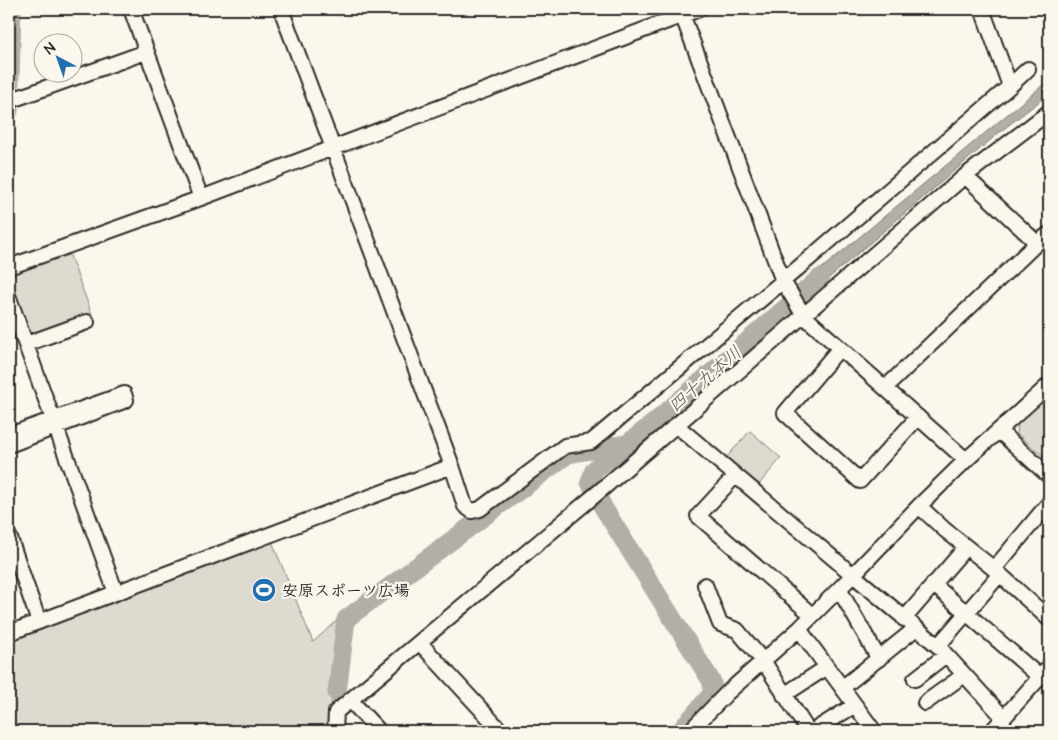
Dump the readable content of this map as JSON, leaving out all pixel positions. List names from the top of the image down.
{
  "water": ["四十九本川"],
  "places": {
    "sports": ["安原スポーツ広場"]
  },
  "north": "top left"
}
